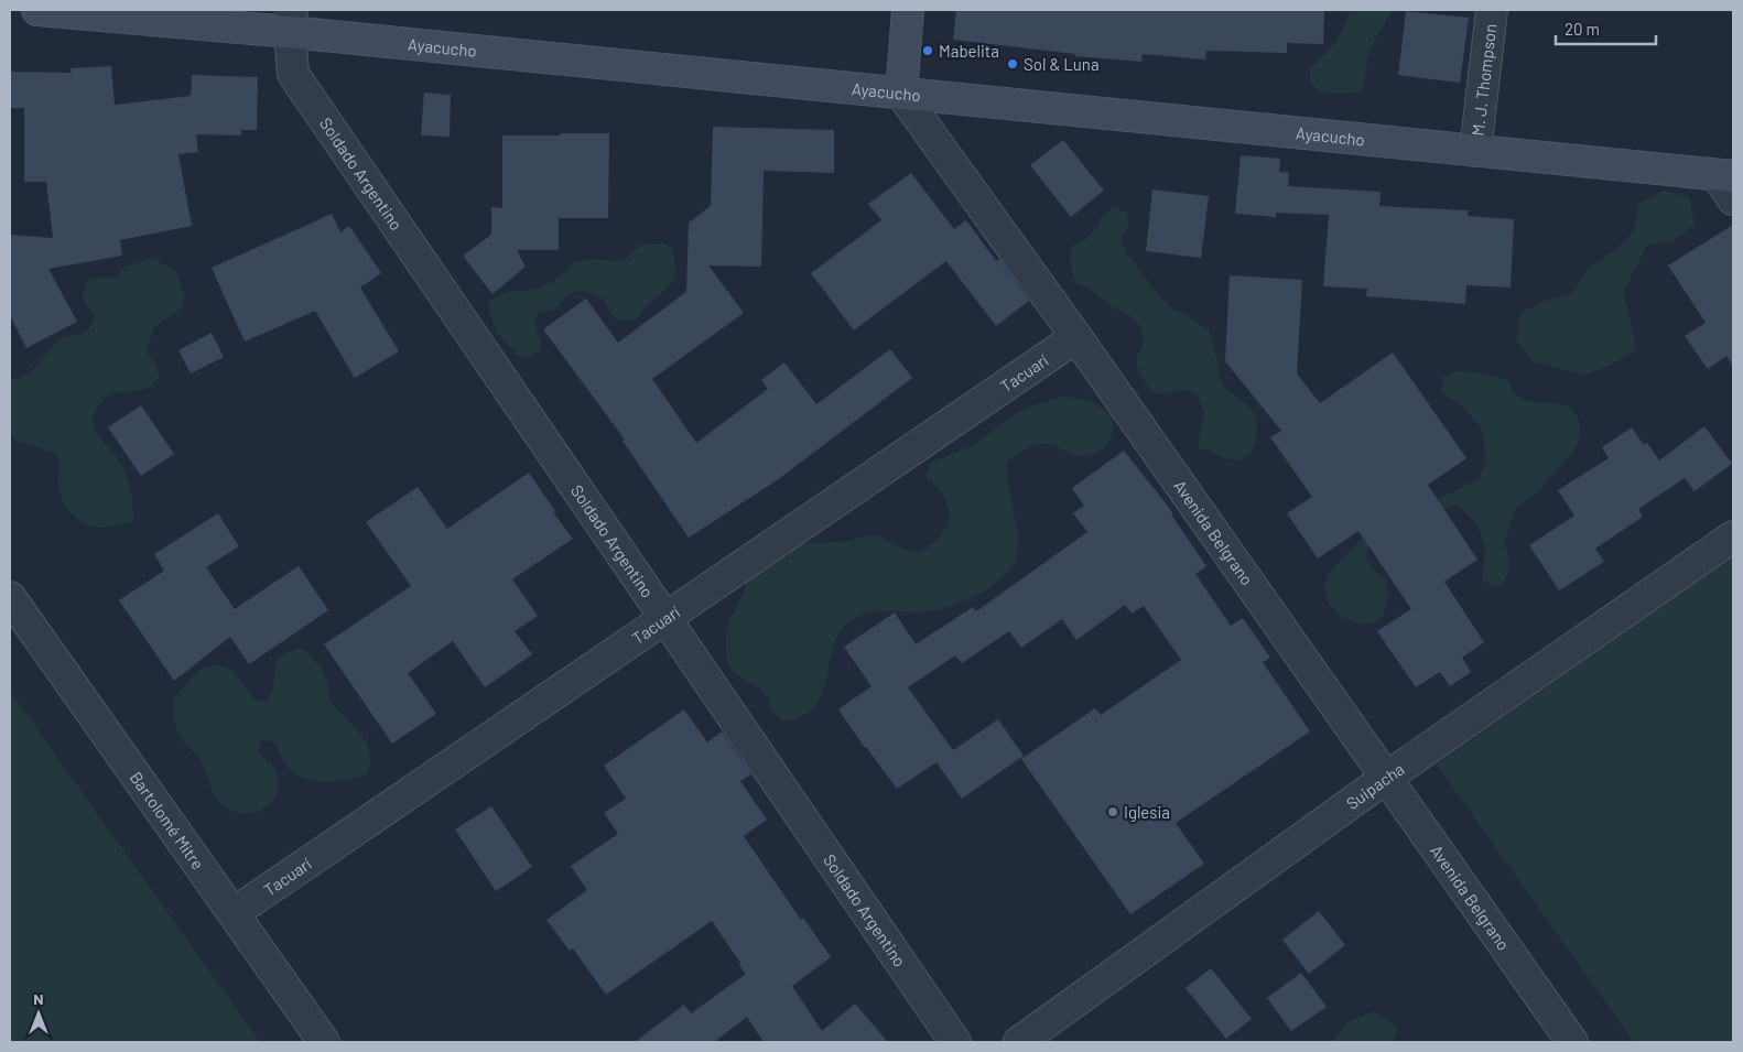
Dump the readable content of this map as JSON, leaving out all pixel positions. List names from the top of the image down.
{
  "streets": {
    "street": [
      "Ayacucho",
      "M. J. Thompson",
      "Soldado Argentino",
      "Tacuarí",
      "Avenida Belgrano",
      "Suipacha",
      "Bartolomé Mitre"
    ]
  },
  "crossings": [
    ["Ayacucho", "M. J. Thompson"],
    ["Ayacucho", "Soldado Argentino"],
    ["Ayacucho", "Avenida Belgrano"],
    ["Soldado Argentino", "Tacuarí"],
    ["Tacuarí", "Avenida Belgrano"],
    ["Tacuarí", "Bartolomé Mitre"],
    ["Avenida Belgrano", "Suipacha"]
  ],
  "places": ["Mabelita", "Sol & Luna", "Iglesia"],
  "scale_bar": "20 m",
  "north": "top"
}
